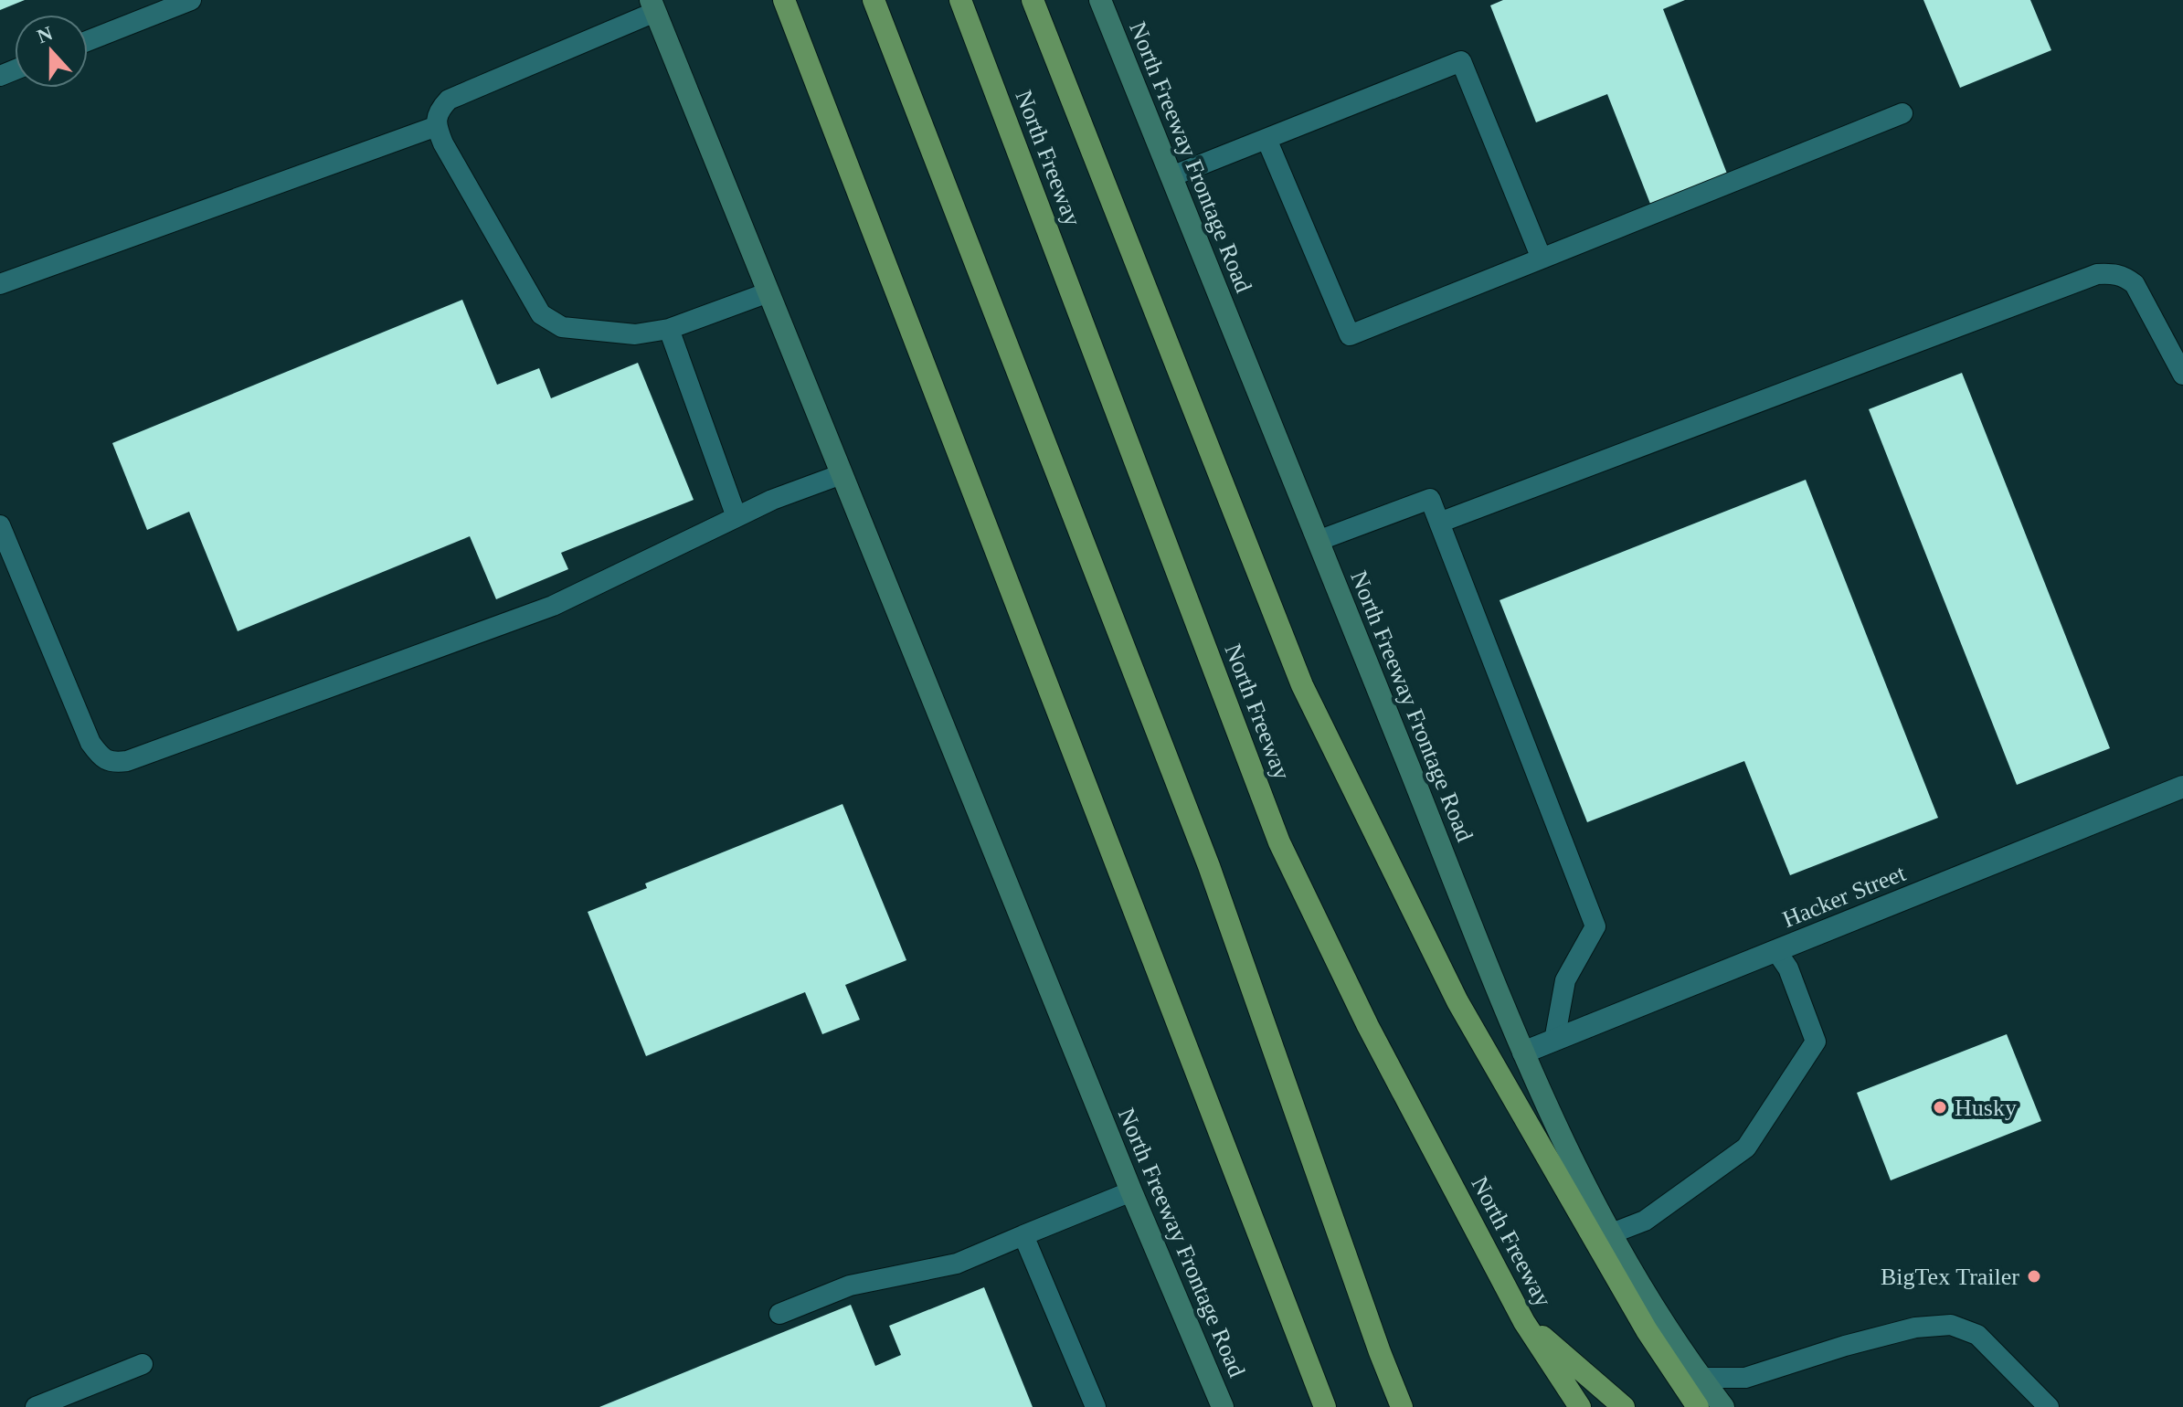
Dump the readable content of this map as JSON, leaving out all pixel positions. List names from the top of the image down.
{
  "streets": {
    "highway": ["North Freeway"],
    "main road": ["North Freeway Frontage Road"],
    "street": ["Hacker Street"]
  },
  "crossings": [
    ["North Freeway Frontage Road", "Hacker Street"]
  ],
  "places": ["Husky", "BigTex Trailer"],
  "north": "top"
}
